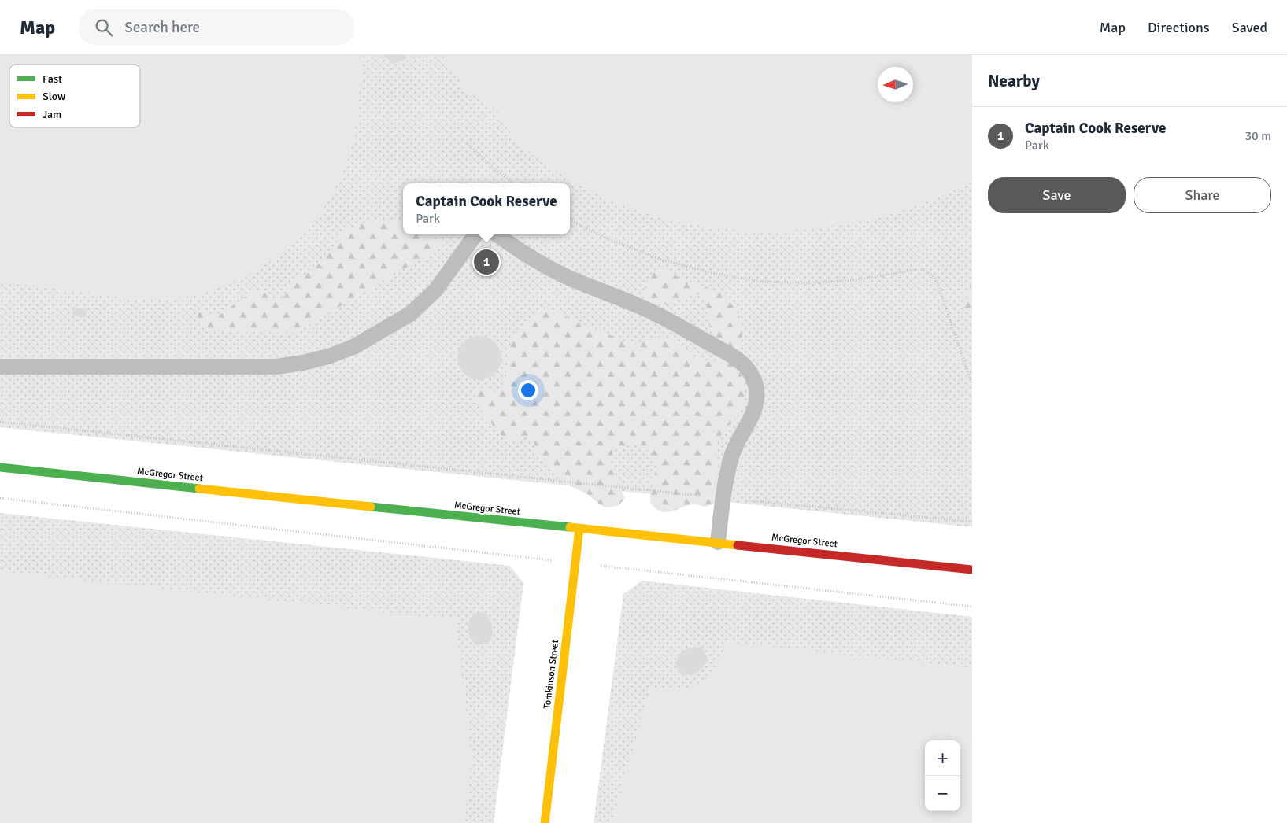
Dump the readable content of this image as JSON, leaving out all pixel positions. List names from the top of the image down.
{
  "streets": {
    "street": ["McGregor Street", "Tomkinson Street"]
  },
  "crossings": [
    ["McGregor Street", "Tomkinson Street"]
  ],
  "legend": ["Fast", "Slow", "Jam"],
  "north": "left",
  "page": {
    "header": "Map",
    "search": "Search here",
    "nav": ["Map", "Directions", "Saved"],
    "heading": "Nearby",
    "list": [
      {
        "mark": "1",
        "name": "Captain Cook Reserve",
        "note": "Park",
        "value": "30 m"
      }
    ],
    "buttons": ["Save", "Share"],
    "popup": ["Captain Cook Reserve", "Park"],
    "pins": "1",
    "map_buttons": ["+", "−"]
  }
}
